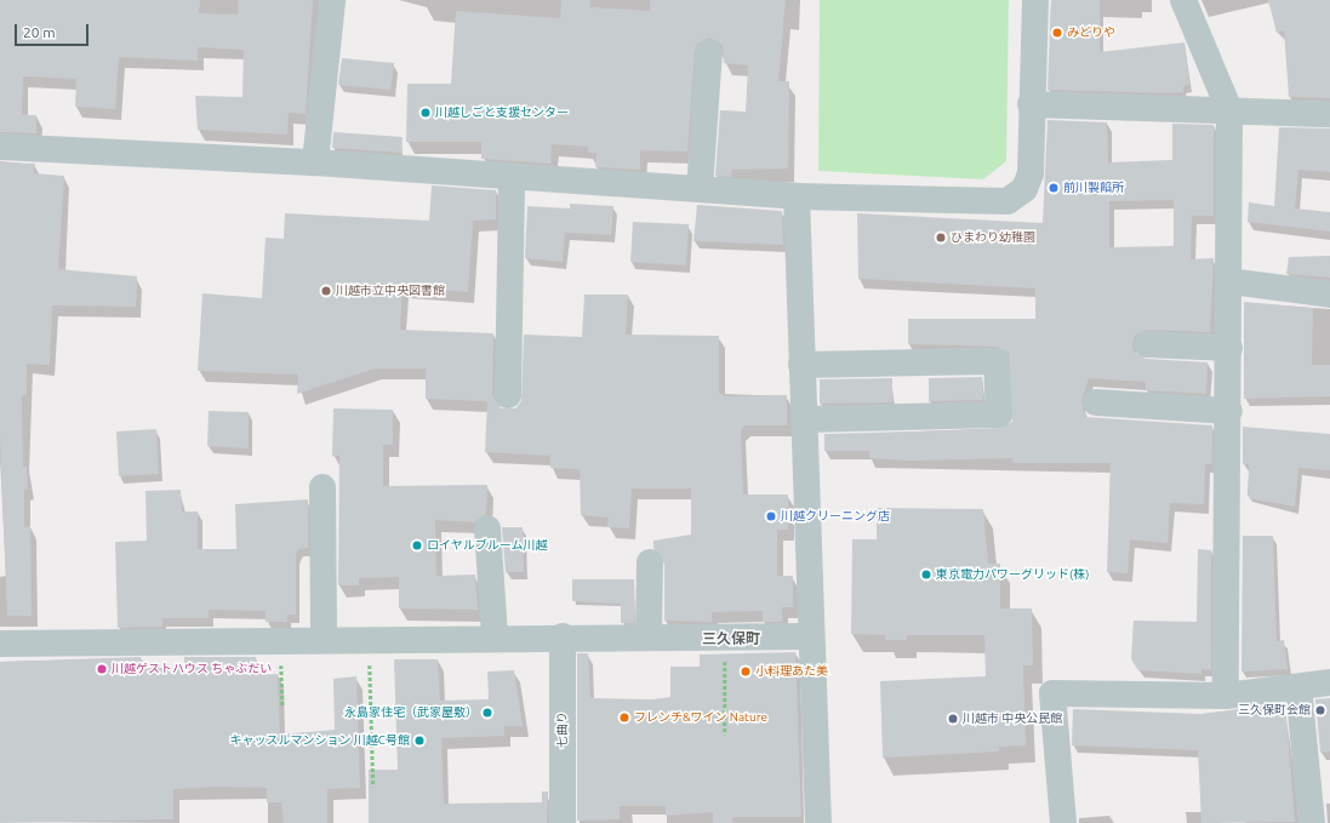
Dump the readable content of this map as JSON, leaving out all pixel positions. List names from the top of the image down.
{
  "streets": {
    "street": ["七曲り"]
  },
  "districts": ["三久保町"],
  "places": [
    "みどりや",
    "川越しごと支援センター",
    "前川製餡所",
    "ひまわり幼稚園",
    "川越市立中央図書館",
    "川越クリーニング店",
    "ロイヤルブルーム川越",
    "東京電力パワーグリッド(株)",
    "川越ゲストハウス ちゃぶだい",
    "小料理あた美",
    "三久保町会館",
    "永島家住宅（武家屋敷）",
    "フレンチ&ワイン Nature",
    "川越市 中央公民館",
    "キャッスルマンション 川越C号館"
  ],
  "scale_bar": "20 m"
}
